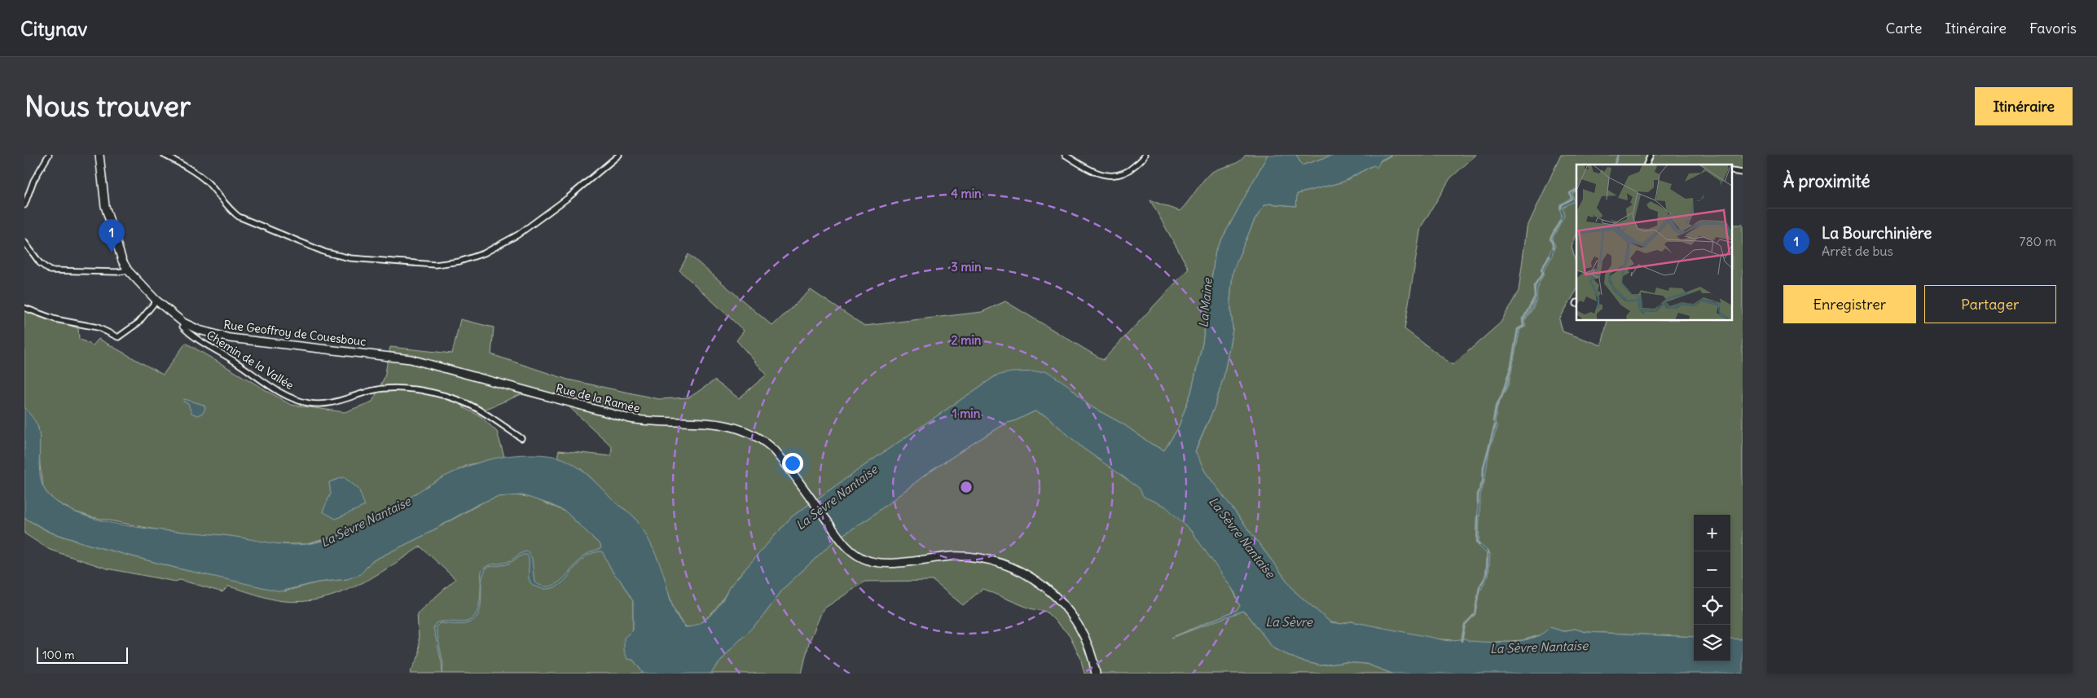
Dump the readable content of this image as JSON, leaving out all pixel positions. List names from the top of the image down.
{
  "streets": {
    "main road": ["Rue Geoffroy de Couesbouc", "Rue de la Ramée"],
    "street": ["Chemin de la Vallée"]
  },
  "crossings": [
    ["Rue Geoffroy de Couesbouc", "Chemin de la Vallée"],
    ["Rue Geoffroy de Couesbouc", "Rue de la Ramée"]
  ],
  "water": ["La Maine", "La Sèvre Nantaise", "La Sèvre"],
  "scale_bar": "100 m",
  "page": {
    "header": "Citynav",
    "nav": ["Carte", "Itinéraire", "Favoris"],
    "buttons": [
      "Itinéraire",
      ["Enregistrer", "Partager"]
    ],
    "title": "Nous trouver",
    "heading": "À proximité",
    "list": [
      {
        "mark": "1",
        "name": "La Bourchinière",
        "note": "Arrêt de bus",
        "value": "780 m"
      }
    ],
    "pins": "1",
    "map_buttons": ["+", "−"],
    "scale": "100 m"
  },
  "rings": [
    "4 min",
    "3 min",
    "2 min",
    "1 min"
  ]
}
